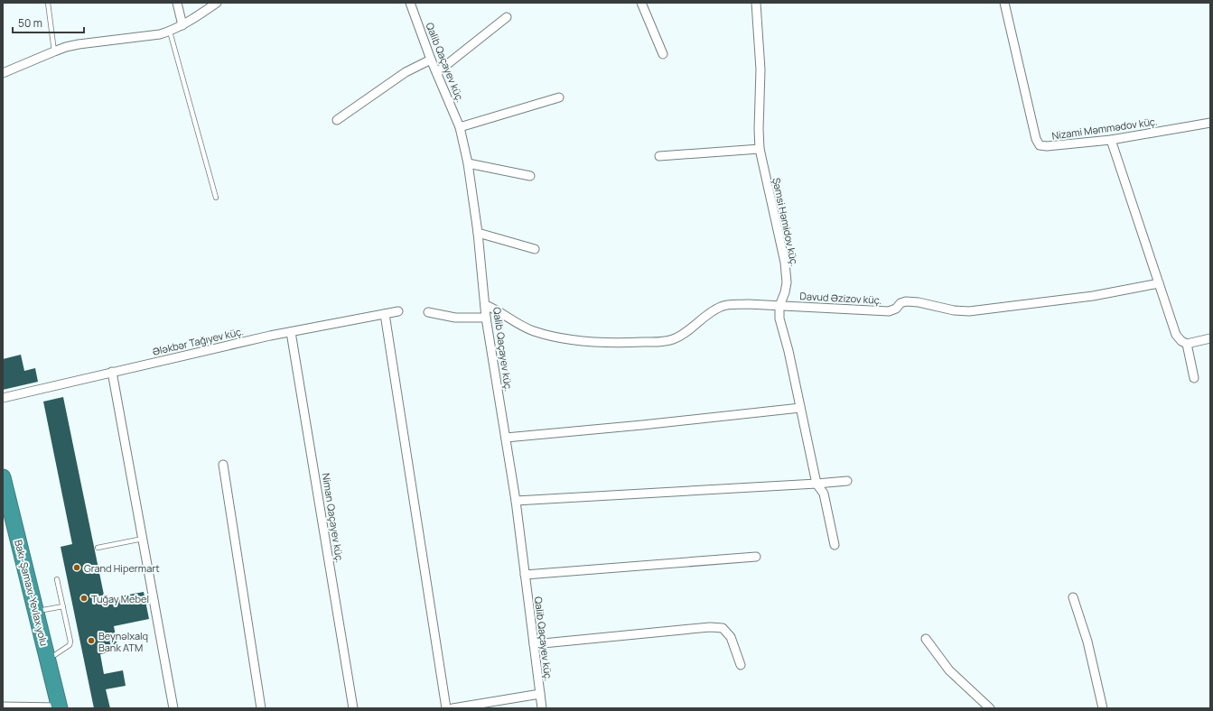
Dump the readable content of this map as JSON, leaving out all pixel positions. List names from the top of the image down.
{
  "streets": {
    "highway": ["Bakı-Şamaxı-Yevlax yolu"],
    "street": [
      "Qalib Qaçayev küç.",
      "Nizami Məmmədov küç.",
      "Şəmsi Həmidov küç.",
      "Davud Əzizov küç.",
      "Ələkbər Tağıyev küç.",
      "Niman Qaçayev küç."
    ]
  },
  "crossings": [
    ["Qalib Qaçayev küç.", "Davud Əzizov küç."],
    ["Şəmsi Həmidov küç.", "Davud Əzizov küç."],
    ["Ələkbər Tağıyev küç.", "Niman Qaçayev küç."]
  ],
  "places": ["Grand Hipermart", "Tuğay Mebel", "Beynəlxalq Bank ATM"],
  "scale_bar": "50 m"
}
